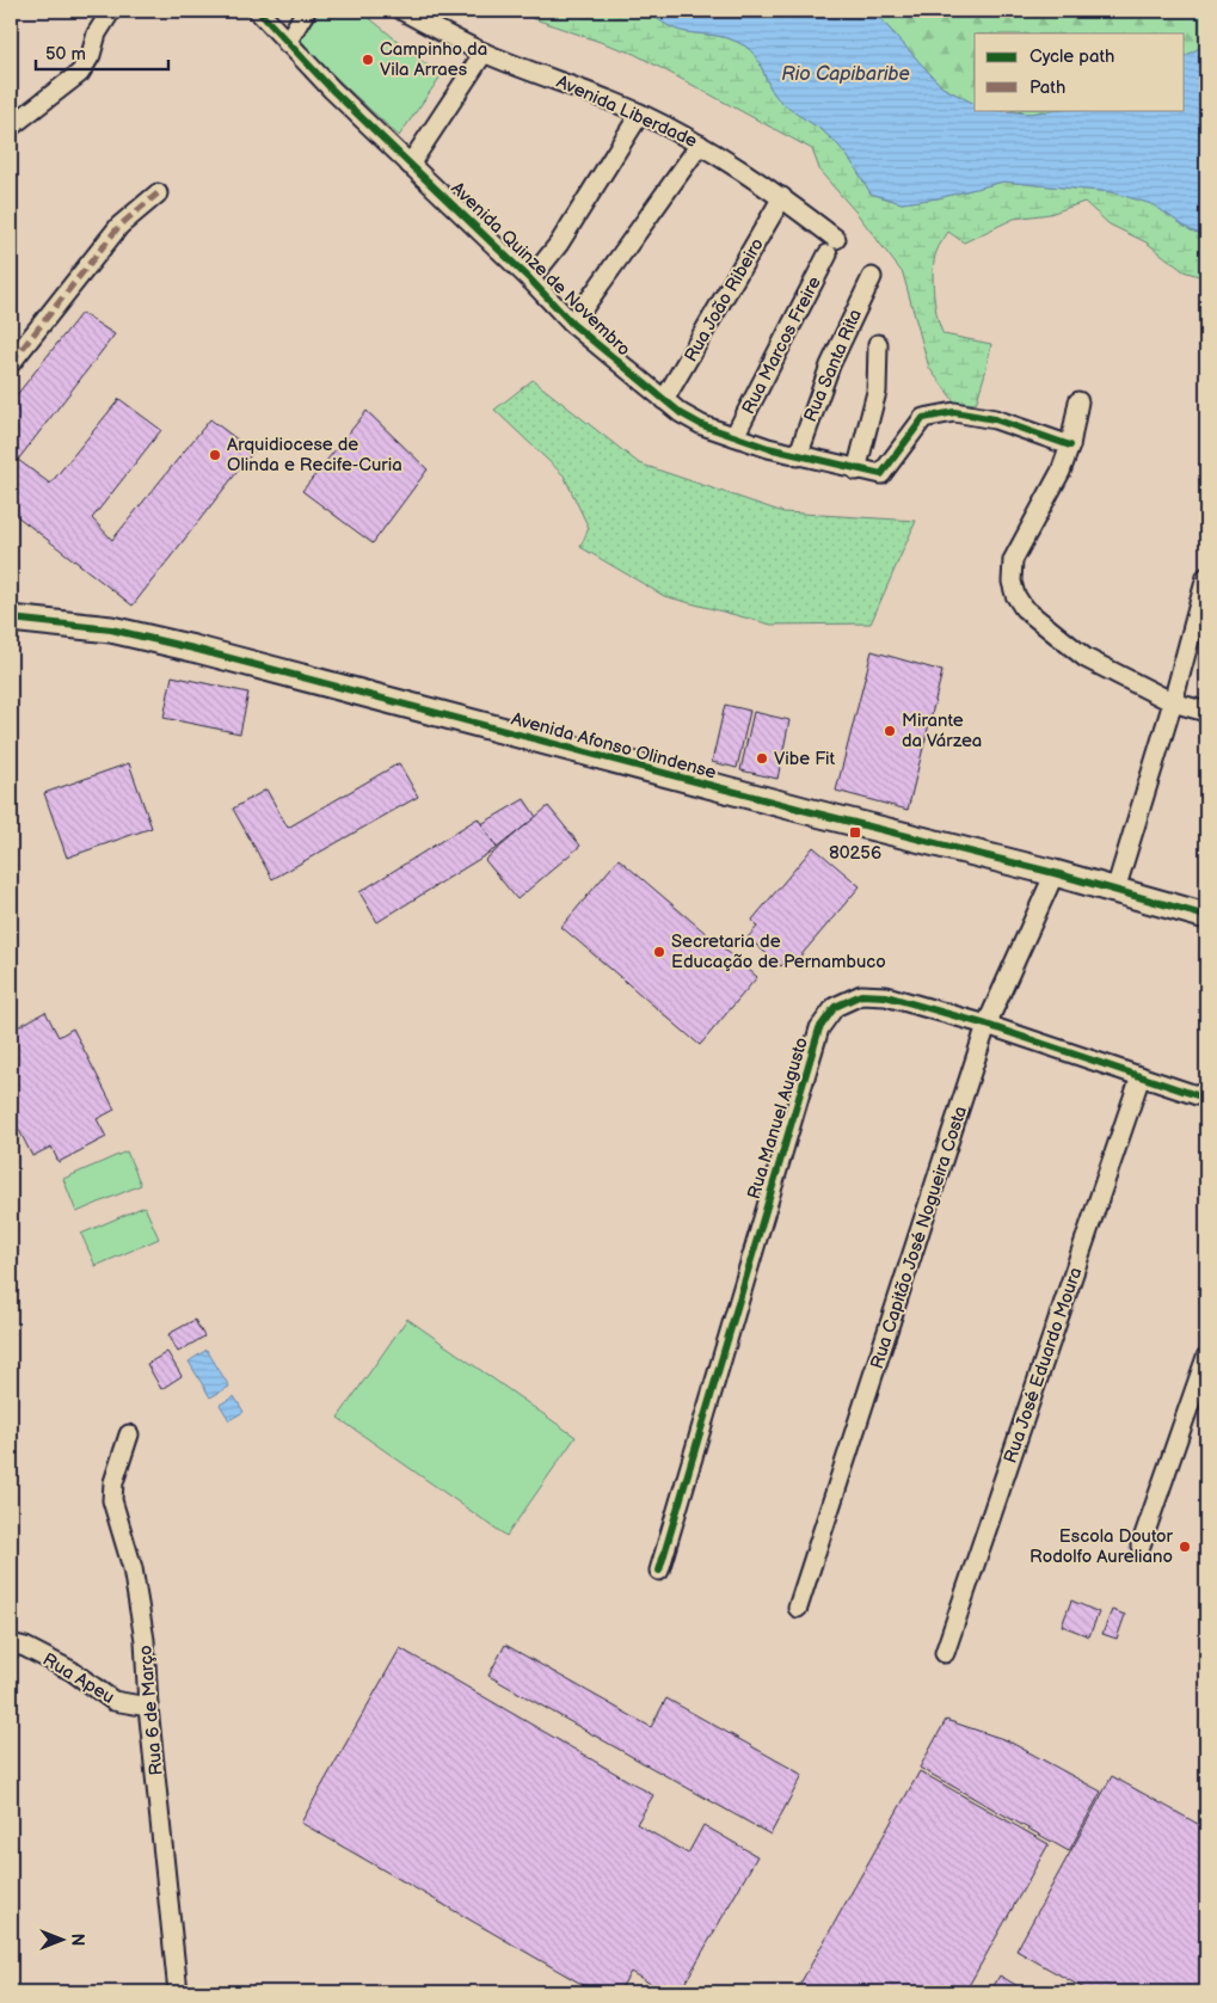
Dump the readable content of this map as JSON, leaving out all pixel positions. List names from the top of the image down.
{
  "streets": {
    "main road": ["Avenida Afonso Olindense"],
    "street": [
      "Avenida Liberdade",
      "Avenida Quinze de Novembro",
      "Rua João Ribeiro",
      "Rua Marcos Freire",
      "Rua Santa Rita",
      "Rua Manuel Augusto",
      "Rua Capitão José Nogueira Costa",
      "Rua José Eduardo Moura",
      "Rua Apeu",
      "Rua 6 de Março"
    ]
  },
  "crossings": [
    ["Avenida Liberdade", "Rua João Ribeiro"],
    ["Avenida Liberdade", "Rua Marcos Freire"],
    ["Avenida Quinze de Novembro", "Rua João Ribeiro"],
    ["Avenida Quinze de Novembro", "Rua Marcos Freire"],
    ["Avenida Quinze de Novembro", "Rua Santa Rita"],
    ["Avenida Afonso Olindense", "Rua Capitão José Nogueira Costa"],
    ["Rua Manuel Augusto", "Rua Capitão José Nogueira Costa"],
    ["Rua Manuel Augusto", "Rua José Eduardo Moura"],
    ["Rua Apeu", "Rua 6 de Março"]
  ],
  "water": ["Rio Capibaribe"],
  "places": {
    "other": [
      "Campinho da Vila Arraes",
      "Arquidiocese de Olinda e Recife-Curia",
      "Mirante da Várzea",
      "Vibe Fit",
      "Secretaria de Educação de Pernambuco",
      "Escola Doutor Rodolfo Aureliano"
    ],
    "transit": ["80256"]
  },
  "legend": ["Cycle path", "Path"],
  "scale_bar": "50 m",
  "north": "right"
}
